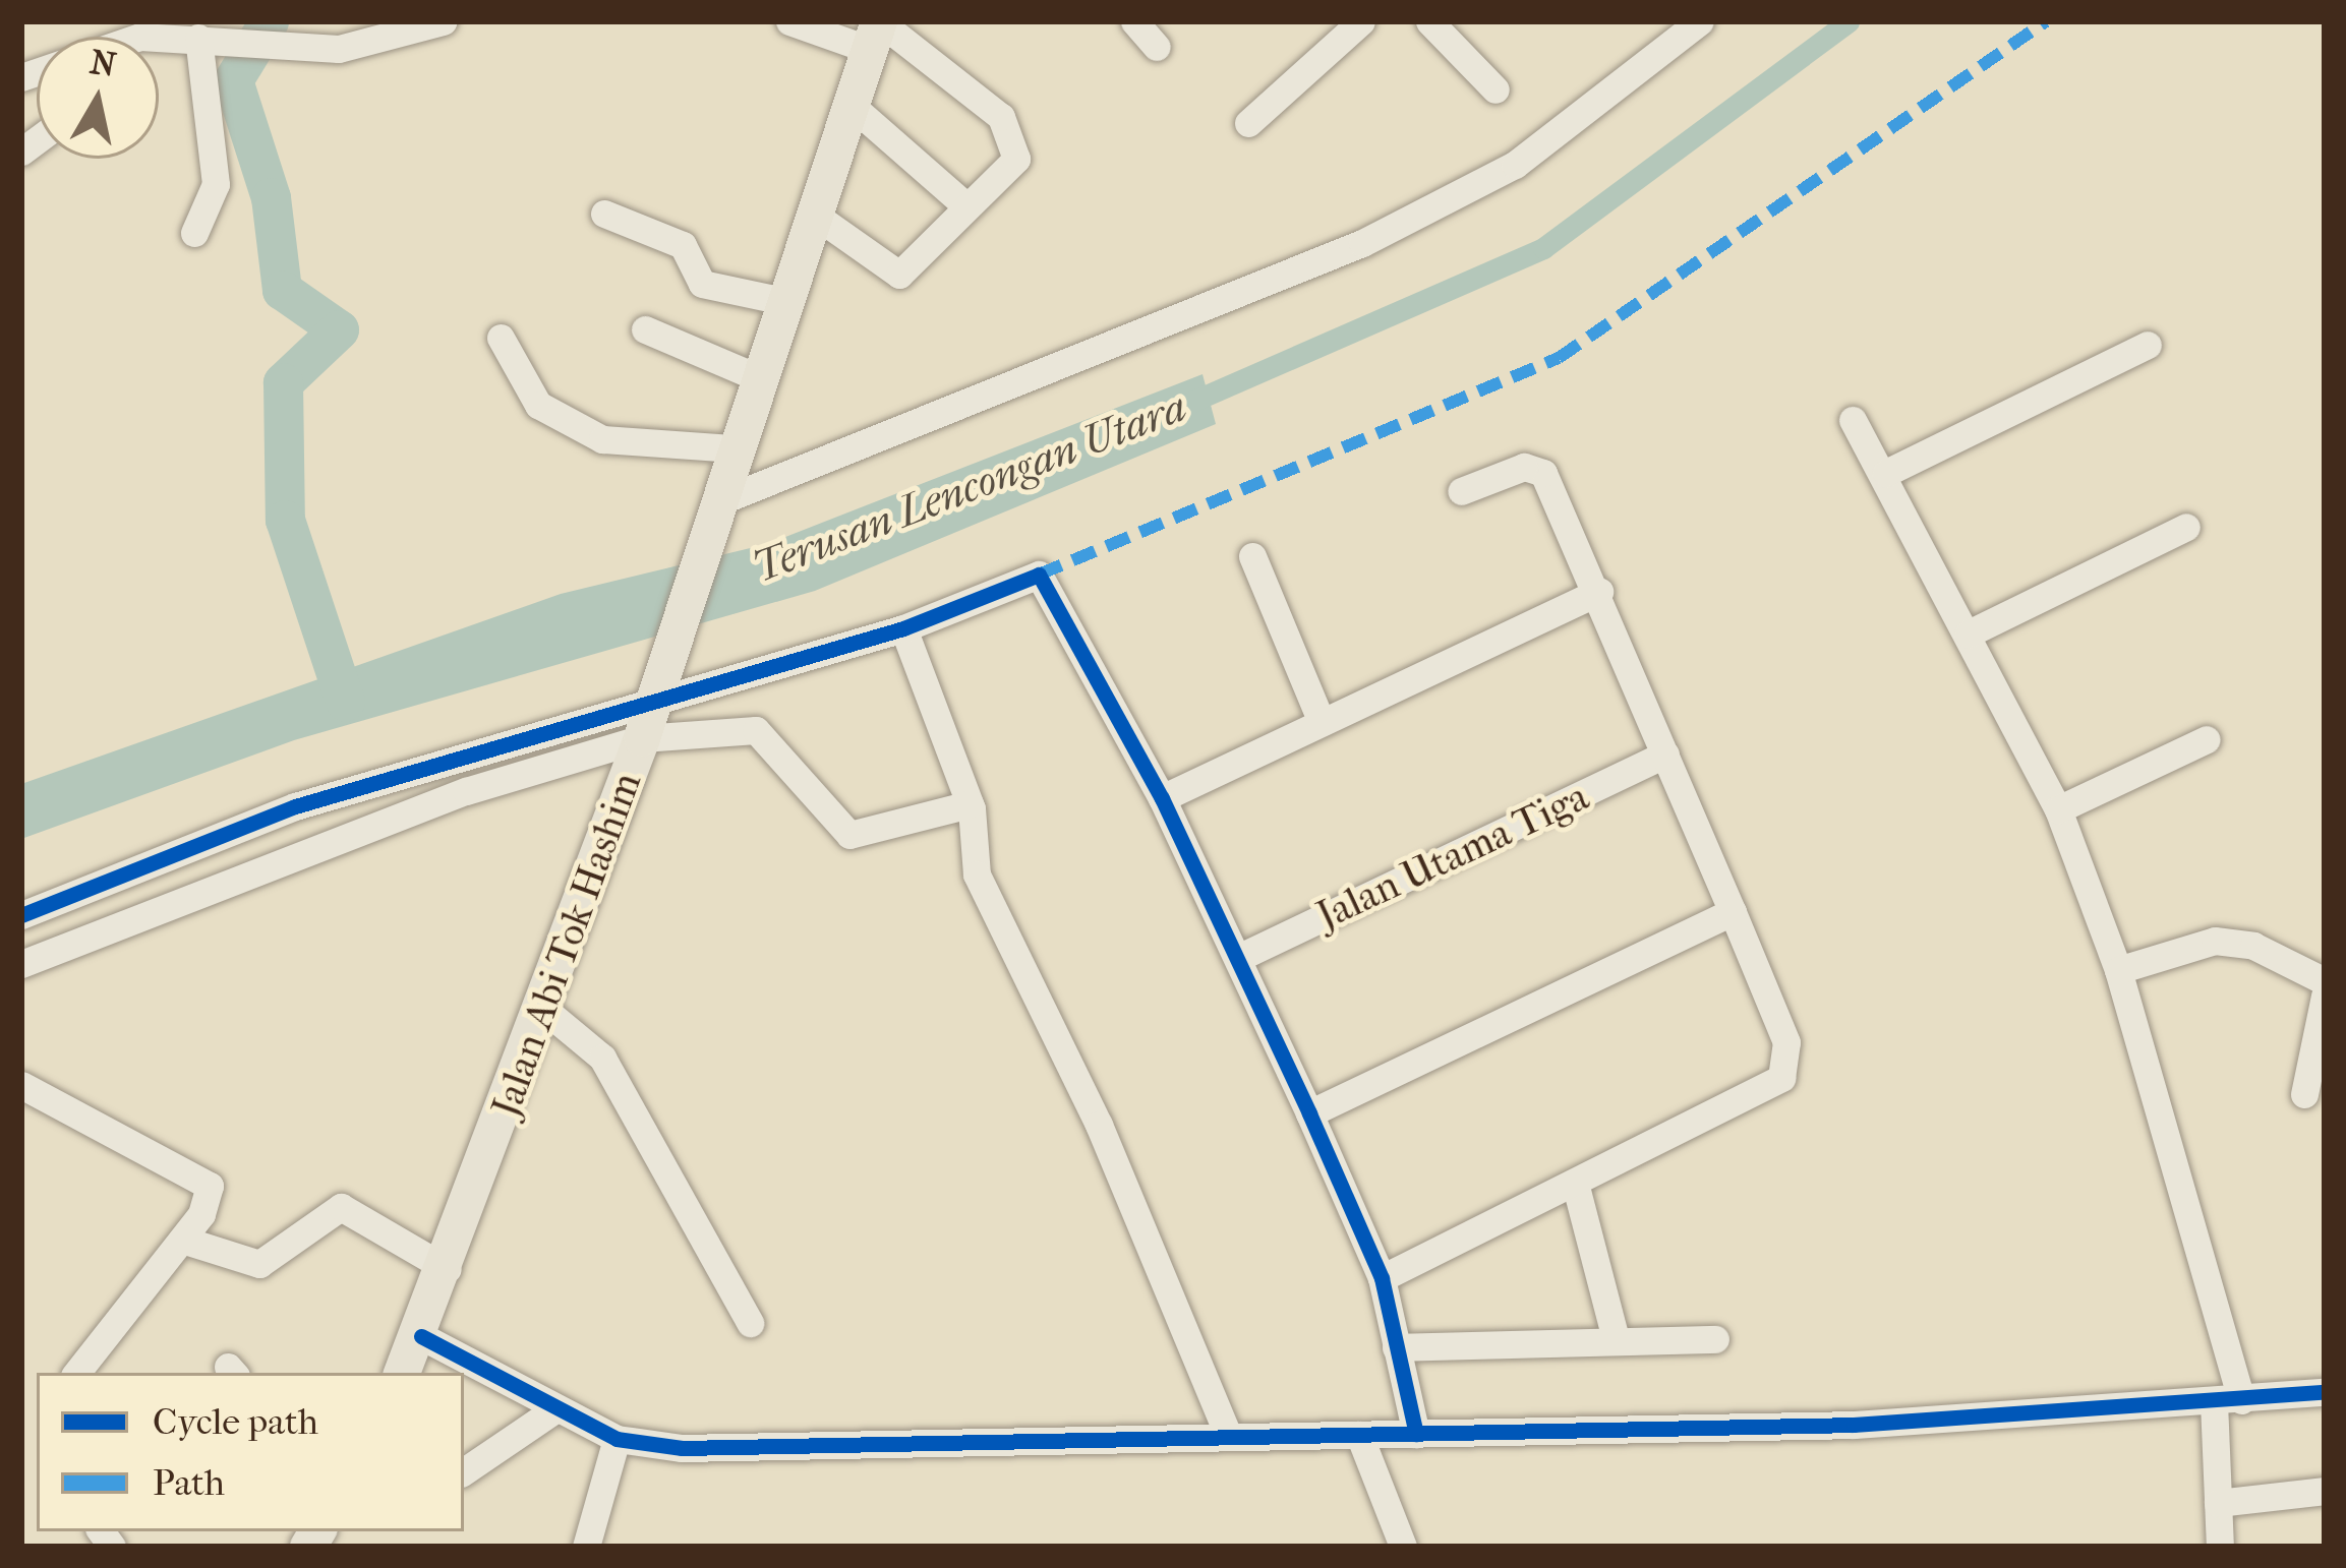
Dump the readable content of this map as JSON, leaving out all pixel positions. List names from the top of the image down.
{
  "streets": {
    "main road": ["Jalan Abi Tok Hashim"],
    "street": ["Jalan Utama Tiga"]
  },
  "water": ["Terusan Lencongan Utara"],
  "legend": ["Cycle path", "Path"],
  "north": "top"
}
